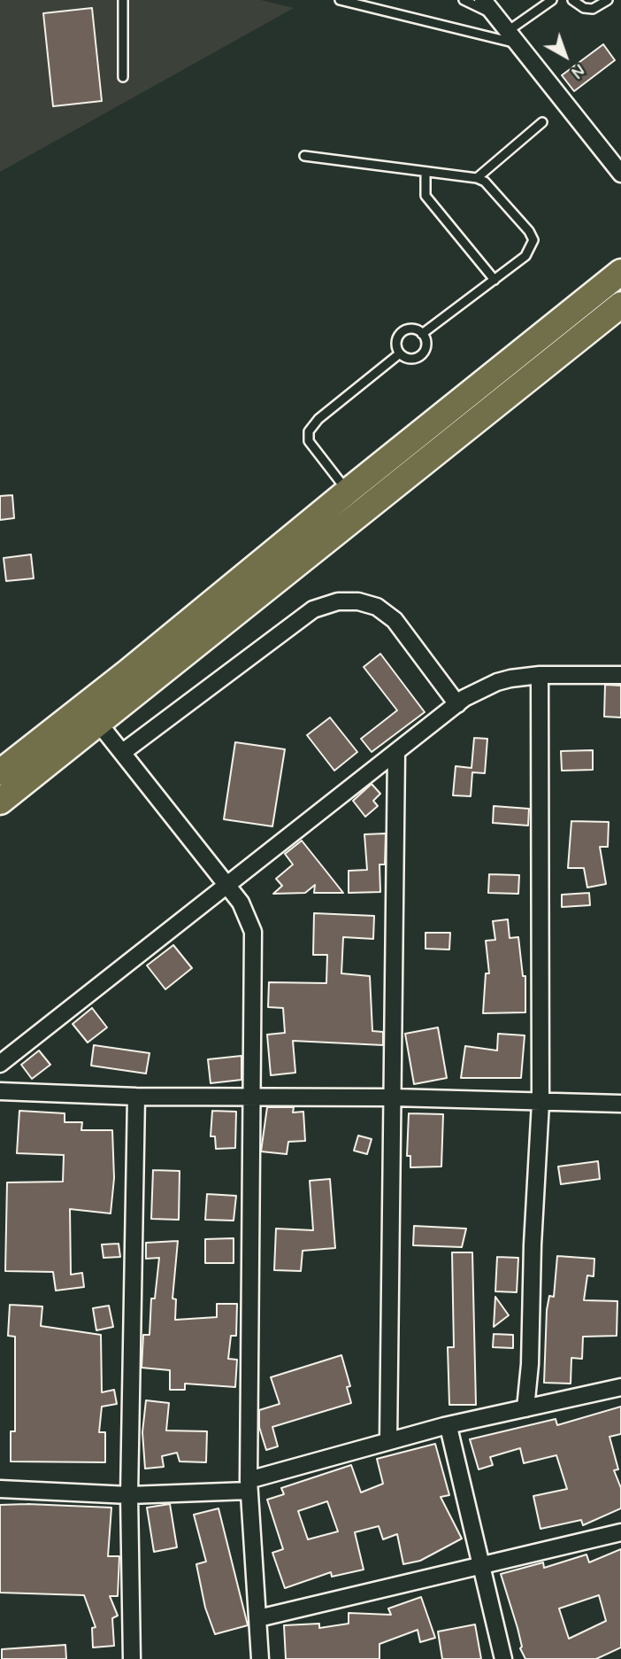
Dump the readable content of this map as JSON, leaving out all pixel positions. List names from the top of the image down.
{
  "north": "bottom right"
}
